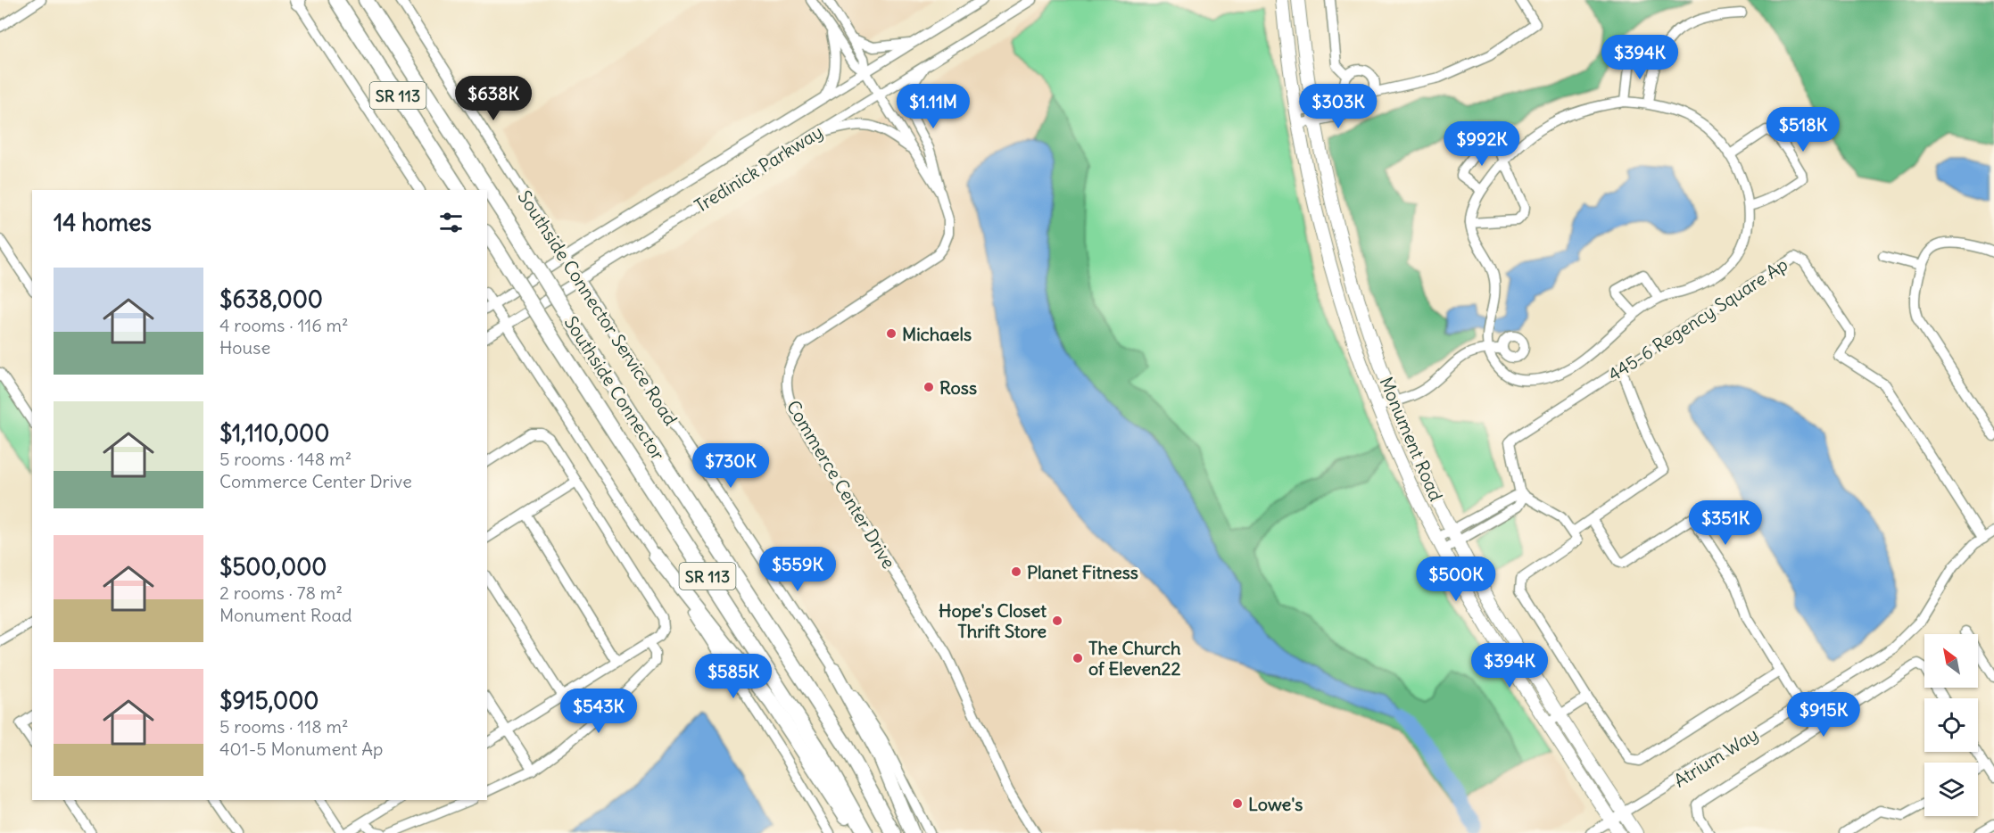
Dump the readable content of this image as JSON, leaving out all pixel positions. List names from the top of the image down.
{
  "streets": {
    "highway": ["SR 113", "Southside Connector"],
    "main road": ["Monument Road"],
    "street": [
      "Tredinick Parkway",
      "Southside Connector Service Road",
      "445-6 Regency Square Ap",
      "Commerce Center Drive",
      "Atrium Way"
    ]
  },
  "crossings": [
    ["Tredinick Parkway", "Southside Connector Service Road"],
    ["Tredinick Parkway", "Commerce Center Drive"],
    ["445-6 Regency Square Ap", "Atrium Way"],
    ["Monument Road", "Atrium Way"]
  ],
  "places": [
    "Michaels",
    "Ross",
    "Planet Fitness",
    "Hope's Closet Thrift Store",
    "The Church of Eleven22",
    "Lowe's"
  ],
  "north": "top left",
  "page": {
    "price": [
      "$394K",
      "$638K",
      "$1.11M",
      "$303K",
      "$518K",
      "$992K",
      "$730K",
      "$351K",
      "$559K",
      "$500K",
      "$394K",
      "$585K",
      "$543K",
      "$915K"
    ],
    "heading": "14 homes",
    "list": [
      {
        "name": "$638,000",
        "note": "4 rooms · 116 m² · House"
      },
      {
        "name": "$1,110,000",
        "note": "5 rooms · 148 m² · Commerce Center Drive"
      },
      {
        "name": "$500,000",
        "note": "2 rooms · 78 m² · Monument Road"
      },
      {
        "name": "$915,000",
        "note": "5 rooms · 118 m² · 401-5 Monument Ap"
      }
    ]
  }
}
